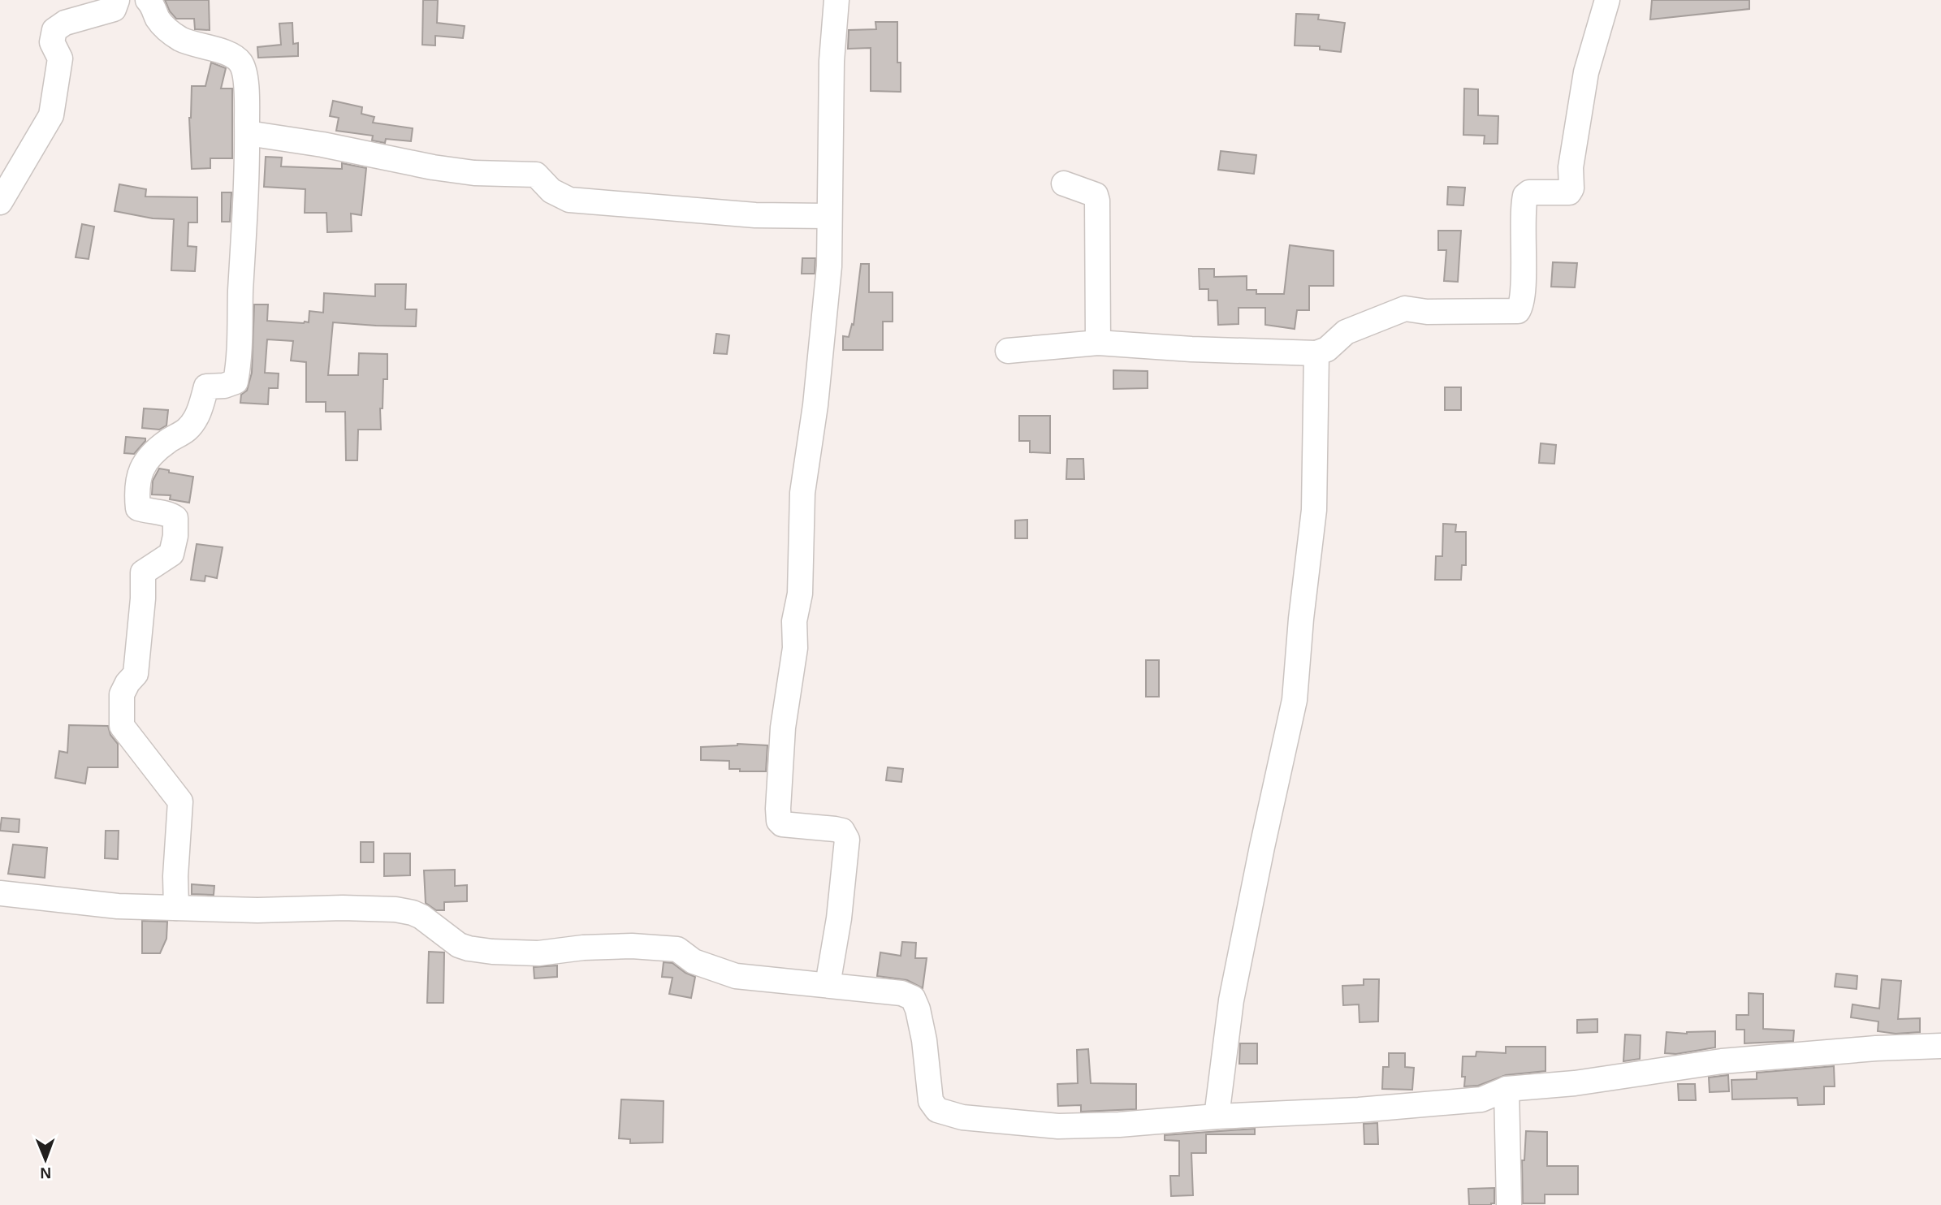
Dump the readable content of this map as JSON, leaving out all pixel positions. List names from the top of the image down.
{
  "north": "bottom"
}
